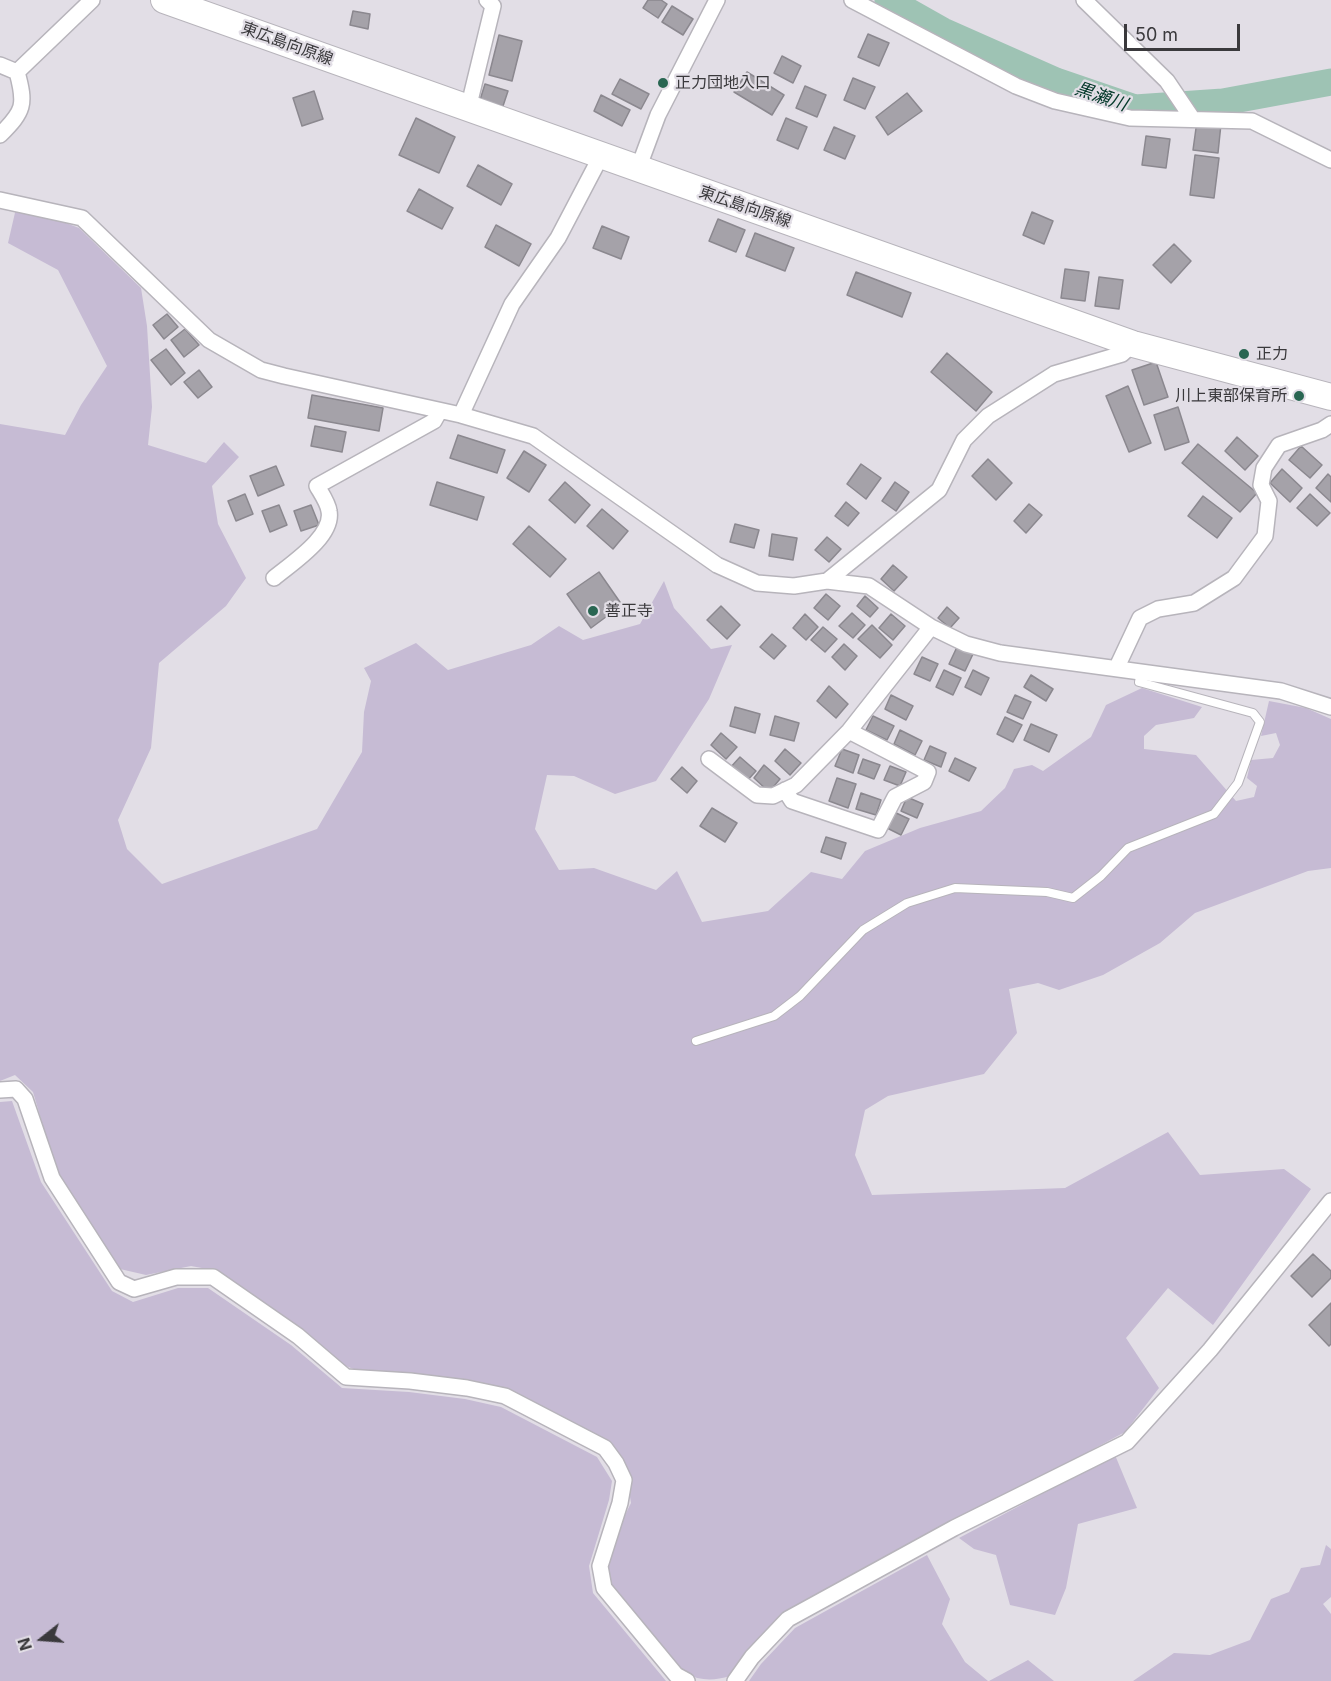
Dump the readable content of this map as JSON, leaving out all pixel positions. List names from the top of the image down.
{
  "streets": {
    "main road": ["東広島向原線"]
  },
  "water": ["黒瀬川"],
  "places": [
    "正力団地入口",
    "正力",
    "川上東部保育所",
    "善正寺"
  ],
  "scale_bar": "50 m",
  "north": "left"
}
